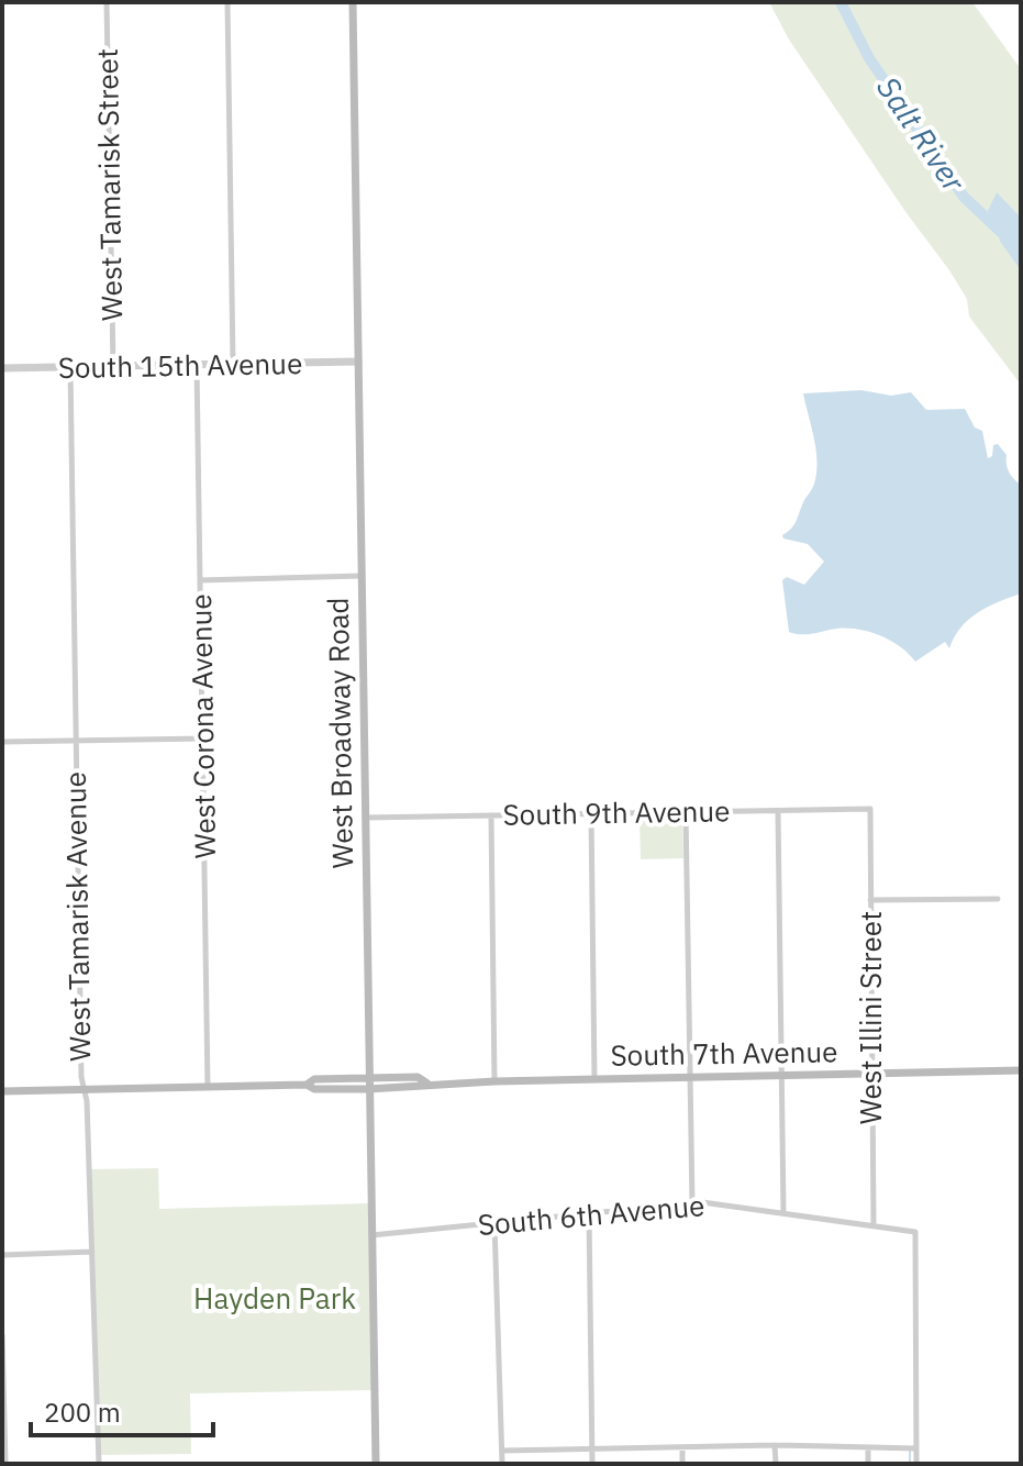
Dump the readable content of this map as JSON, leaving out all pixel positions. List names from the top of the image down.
{
  "streets": {
    "main road": ["West Broadway Road", "South 7th Avenue"],
    "street": [
      "West Tamarisk Street",
      "South 15th Avenue",
      "West Corona Avenue",
      "South 9th Avenue",
      "West Tamarisk Avenue",
      "West Illini Street",
      "South 6th Avenue"
    ]
  },
  "crossings": [
    ["West Tamarisk Street", "South 15th Avenue"],
    ["South 15th Avenue", "West Corona Avenue"],
    ["South 15th Avenue", "West Broadway Road"],
    ["South 15th Avenue", "West Tamarisk Avenue"],
    ["West Corona Avenue", "South 7th Avenue"],
    ["West Broadway Road", "South 9th Avenue"],
    ["West Broadway Road", "South 7th Avenue"],
    ["West Broadway Road", "South 6th Avenue"],
    ["South 9th Avenue", "West Illini Street"],
    ["West Tamarisk Avenue", "South 7th Avenue"],
    ["West Illini Street", "South 7th Avenue"],
    ["West Illini Street", "South 6th Avenue"]
  ],
  "water": ["Salt River"],
  "parks": ["Hayden Park"],
  "scale_bar": "200 m"
}
